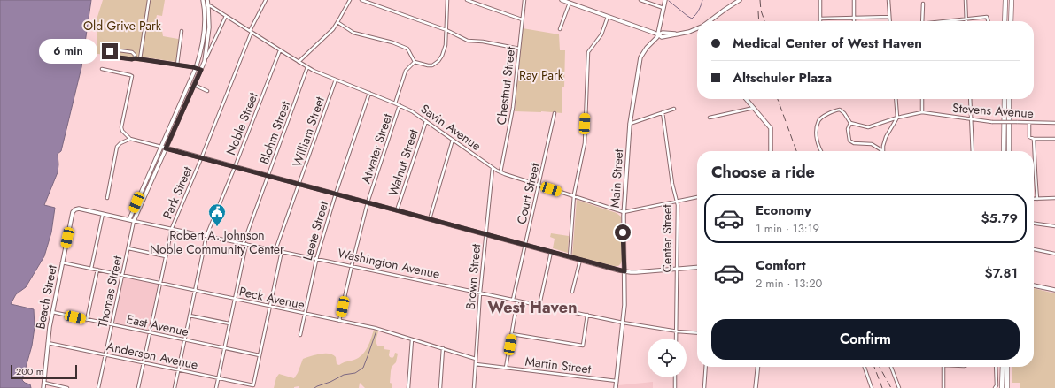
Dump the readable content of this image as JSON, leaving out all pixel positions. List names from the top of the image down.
{
  "streets": {
    "main road": ["Main Street", "Washington Avenue", "Beach Street"],
    "street": [
      "Chestnut Street",
      "Stevens Avenue",
      "Noble Street",
      "Savin Avenue",
      "William Street",
      "Blohm Street",
      "Atwater Street",
      "Walnut Street",
      "Park Street",
      "Court Street",
      "Leete Street",
      "Center Street",
      "Brown Street",
      "Thomas Street",
      "Peck Avenue",
      "East Avenue",
      "Anderson Avenue",
      "Martin Street"
    ]
  },
  "crossings": [
    ["Chestnut Street", "Savin Avenue"],
    ["Noble Street", "Savin Avenue"],
    ["Noble Street", "Washington Avenue"],
    ["Noble Street", "Peck Avenue"],
    ["Noble Street", "East Avenue"],
    ["Noble Street", "Anderson Avenue"],
    ["Savin Avenue", "William Street"],
    ["Savin Avenue", "Blohm Street"],
    ["Savin Avenue", "Atwater Street"],
    ["Savin Avenue", "Walnut Street"],
    ["Savin Avenue", "Main Street"],
    ["Savin Avenue", "Park Street"],
    ["Savin Avenue", "Court Street"],
    ["Savin Avenue", "Leete Street"],
    ["Savin Avenue", "Center Street"],
    ["Savin Avenue", "Brown Street"],
    ["William Street", "Washington Avenue"],
    ["Blohm Street", "Washington Avenue"],
    ["Blohm Street", "Peck Avenue"],
    ["Blohm Street", "East Avenue"],
    ["Blohm Street", "Anderson Avenue"],
    ["Atwater Street", "Washington Avenue"],
    ["Atwater Street", "Peck Avenue"],
    ["Main Street", "Washington Avenue"],
    ["Main Street", "Martin Street"],
    ["Park Street", "Washington Avenue"],
    ["Park Street", "Peck Avenue"],
    ["Park Street", "East Avenue"],
    ["Park Street", "Anderson Avenue"],
    ["Court Street", "Washington Avenue"],
    ["Leete Street", "Washington Avenue"],
    ["Leete Street", "Peck Avenue"],
    ["Center Street", "Washington Avenue"],
    ["Washington Avenue", "Brown Street"],
    ["Washington Avenue", "Thomas Street"],
    ["Washington Avenue", "Beach Street"],
    ["Brown Street", "Peck Avenue"],
    ["Brown Street", "Martin Street"],
    ["Thomas Street", "Peck Avenue"],
    ["Thomas Street", "East Avenue"],
    ["Thomas Street", "Anderson Avenue"],
    ["Beach Street", "Peck Avenue"],
    ["Beach Street", "East Avenue"],
    ["Beach Street", "Anderson Avenue"],
    ["East Avenue", "Anderson Avenue"]
  ],
  "districts": ["West Haven"],
  "parks": ["Old Grive Park", "Ray Park"],
  "places": {
    "public building": ["Robert A. Johnson Noble Community Center"]
  },
  "scale_bar": "200 m",
  "page": {
    "banner": ["Medical Center of West Haven", "Altschuler Plaza"],
    "bubble": "6 min",
    "heading": "Choose a ride",
    "list": [
      {
        "name": "Economy",
        "note": "1 min · 13:19",
        "value": "$5.79"
      },
      {
        "name": "Comfort",
        "note": "2 min · 13:20",
        "value": "$7.81"
      }
    ],
    "buttons": "Confirm",
    "scale": "200 m"
  }
}
